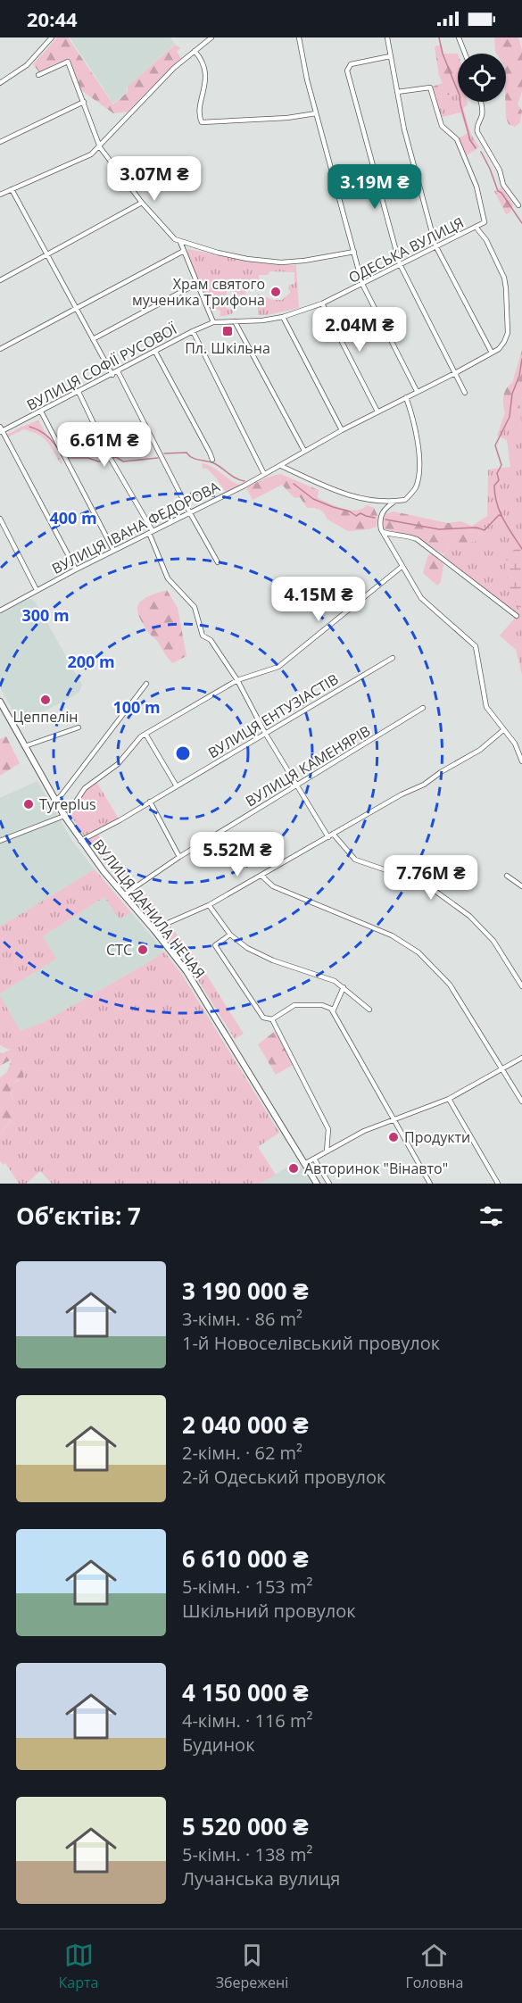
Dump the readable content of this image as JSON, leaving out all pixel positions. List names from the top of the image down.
{
  "streets": {
    "main road": ["ВУЛИЦЯ ДАНИЛА НЕЧАЯ"],
    "street": [
      "ОДЕСЬКА ВУЛИЦЯ",
      "ВУЛИЦЯ СОФІЇ РУСОВОЇ",
      "ВУЛИЦЯ ІВАНА ФЕДОРОВА",
      "ВУЛИЦЯ ЕНТУЗІАСТІВ",
      "ВУЛИЦЯ КАМЕНЯРІВ"
    ]
  },
  "crossings": [
    ["ОДЕСЬКА ВУЛИЦЯ", "ВУЛИЦЯ СОФІЇ РУСОВОЇ"],
    ["ВУЛИЦЯ ЕНТУЗІАСТІВ", "ВУЛИЦЯ ДАНИЛА НЕЧАЯ"],
    ["ВУЛИЦЯ КАМЕНЯРІВ", "ВУЛИЦЯ ДАНИЛА НЕЧАЯ"]
  ],
  "places": {
    "other": [
      "Храм святого мученика Трифона",
      "Цеппелін",
      "Tyreplus",
      "СТС",
      "Продукти",
      "Авторинок \"Вінавто\""
    ],
    "transit": ["Пл. Шкільна"]
  },
  "page": {
    "status": "20:44",
    "price": [
      "3.07M ₴",
      "3.19M ₴",
      "2.04M ₴",
      "6.61M ₴",
      "4.15M ₴",
      "5.52M ₴",
      "7.76M ₴"
    ],
    "heading": "Об’єктів: 7",
    "list": [
      {
        "name": "3 190 000 ₴",
        "note": "3-кімн. · 86 m² · 1-й Новоселівський провулок"
      },
      {
        "name": "2 040 000 ₴",
        "note": "2-кімн. · 62 m² · 2-й Одеський провулок"
      },
      {
        "name": "6 610 000 ₴",
        "note": "5-кімн. · 153 m² · Шкільний провулок"
      },
      {
        "name": "4 150 000 ₴",
        "note": "4-кімн. · 116 m² · Будинок"
      },
      {
        "name": "5 520 000 ₴",
        "note": "5-кімн. · 138 m² · Лучанська вулиця"
      }
    ],
    "tabs": ["Карта", "Збережені", "Головна"]
  },
  "rings": [
    "400 m",
    "300 m",
    "200 m",
    "100 m"
  ]
}
